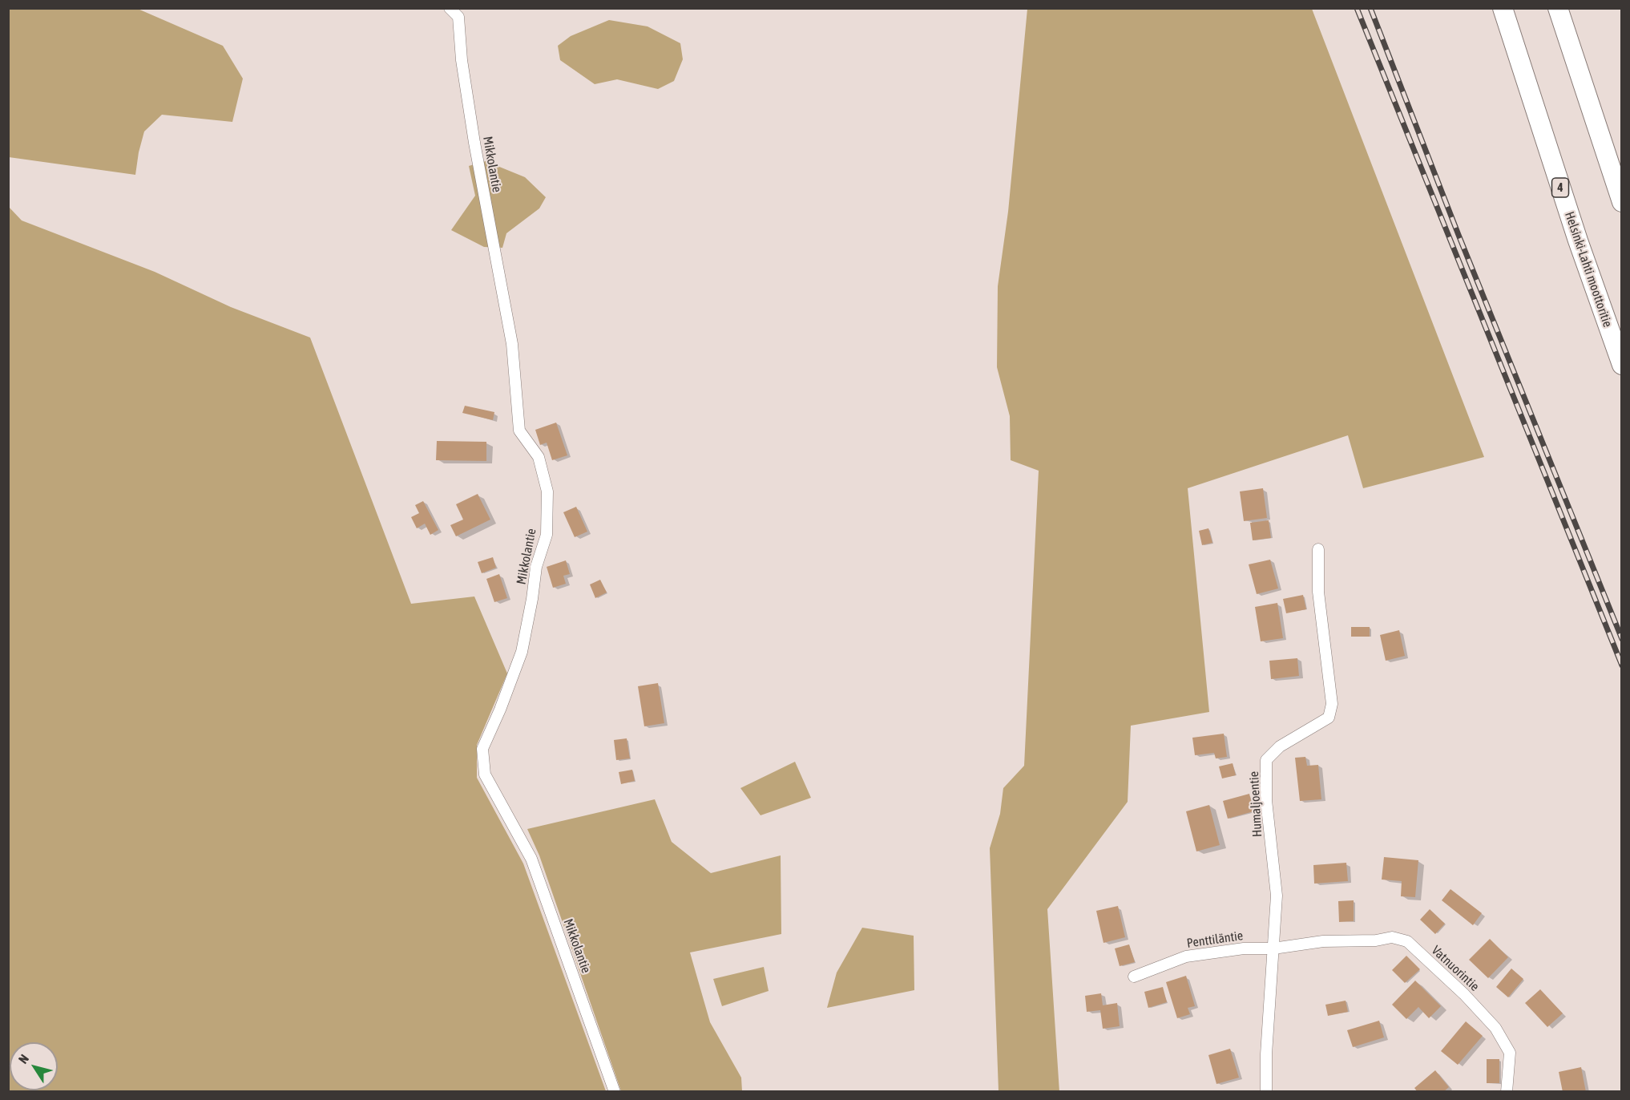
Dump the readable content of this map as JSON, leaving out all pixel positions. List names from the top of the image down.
{
  "streets": {
    "highway": ["4", "Helsinki-Lahti moottoritie"],
    "street": [
      "Mikkolantie",
      "Humaljoentie",
      "Penttiläntie",
      "Vatnuorintie"
    ]
  },
  "crossings": [
    ["Humaljoentie", "Penttiläntie"],
    ["Humaljoentie", "Vatnuorintie"],
    ["Penttiläntie", "Vatnuorintie"]
  ],
  "north": "top left"
}
